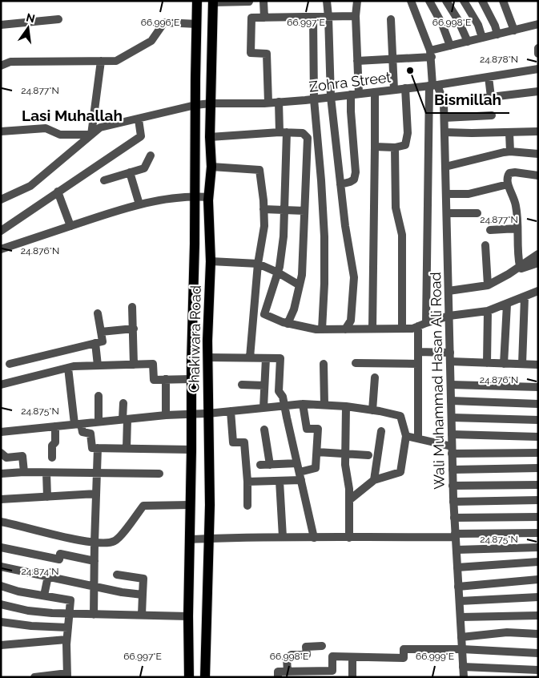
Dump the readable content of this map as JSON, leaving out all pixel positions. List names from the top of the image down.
{
  "streets": {
    "main road": ["Chakiwara Road"],
    "street": ["Zohra Street", "Wali Muhammad Hasan Ali Road"]
  },
  "crossings": [
    ["Zohra Street", "Chakiwara Road"],
    ["Zohra Street", "Wali Muhammad Hasan Ali Road"]
  ],
  "districts": ["Lasi Muhallah"],
  "places": ["Bismillah"],
  "north": "top",
  "coordinates": [
    "66.996°E",
    "66.997°E",
    "66.998°E",
    "24.878°N",
    "24.877°N",
    "24.876°N",
    "24.875°N",
    "24.874°N",
    "66.999°E"
  ]
}
